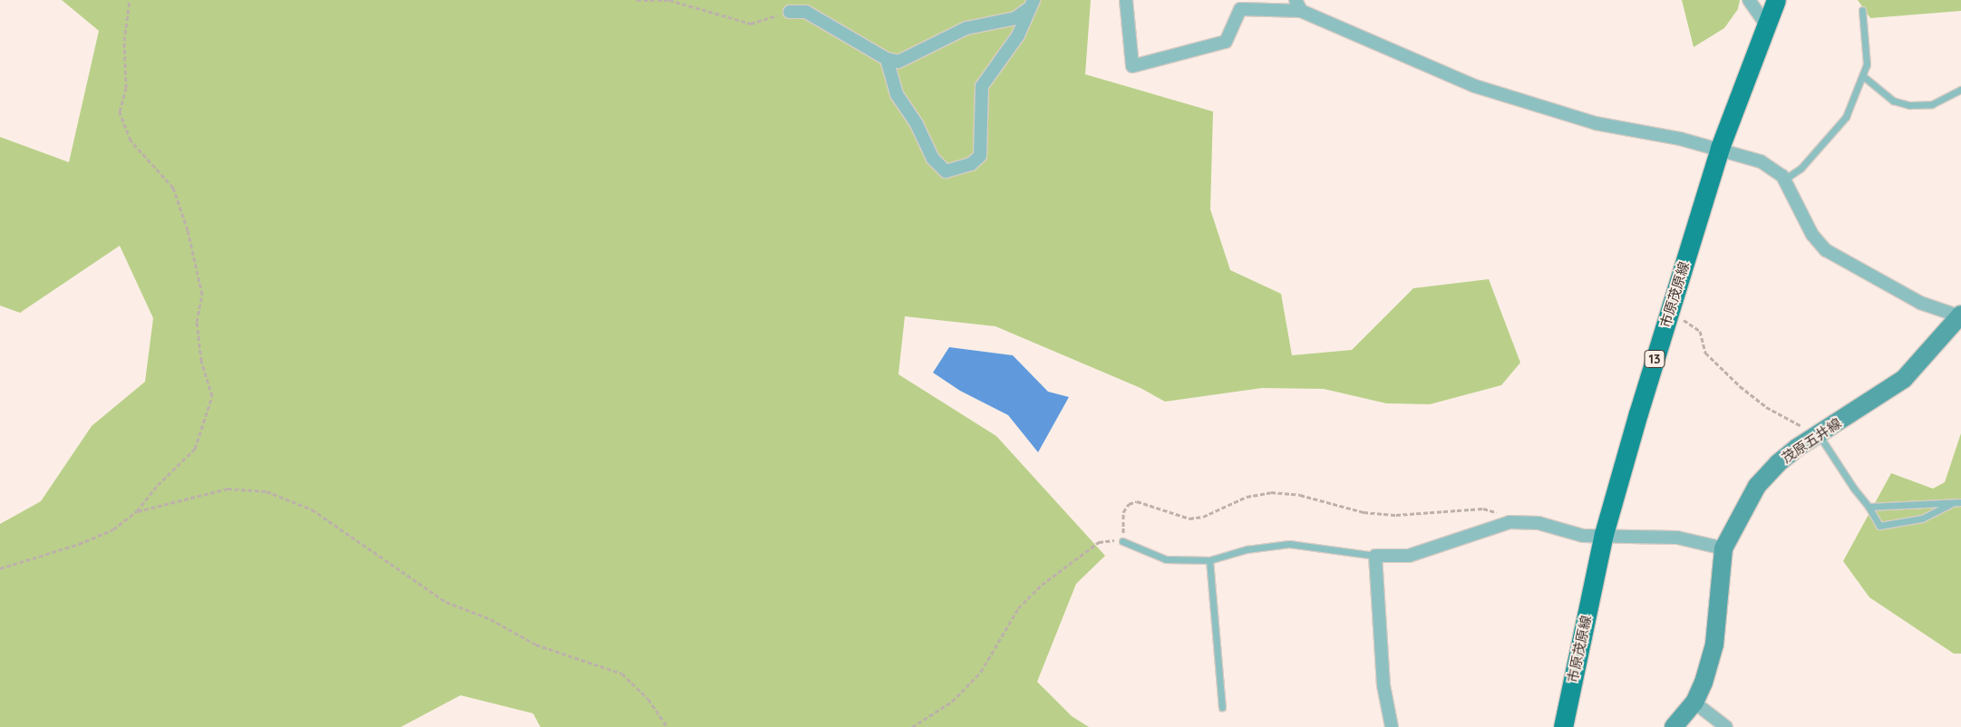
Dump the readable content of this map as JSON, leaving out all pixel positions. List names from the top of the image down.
{
  "streets": {
    "main road": ["市原茂原線", "13", "茂原五井線"]
  }
}
